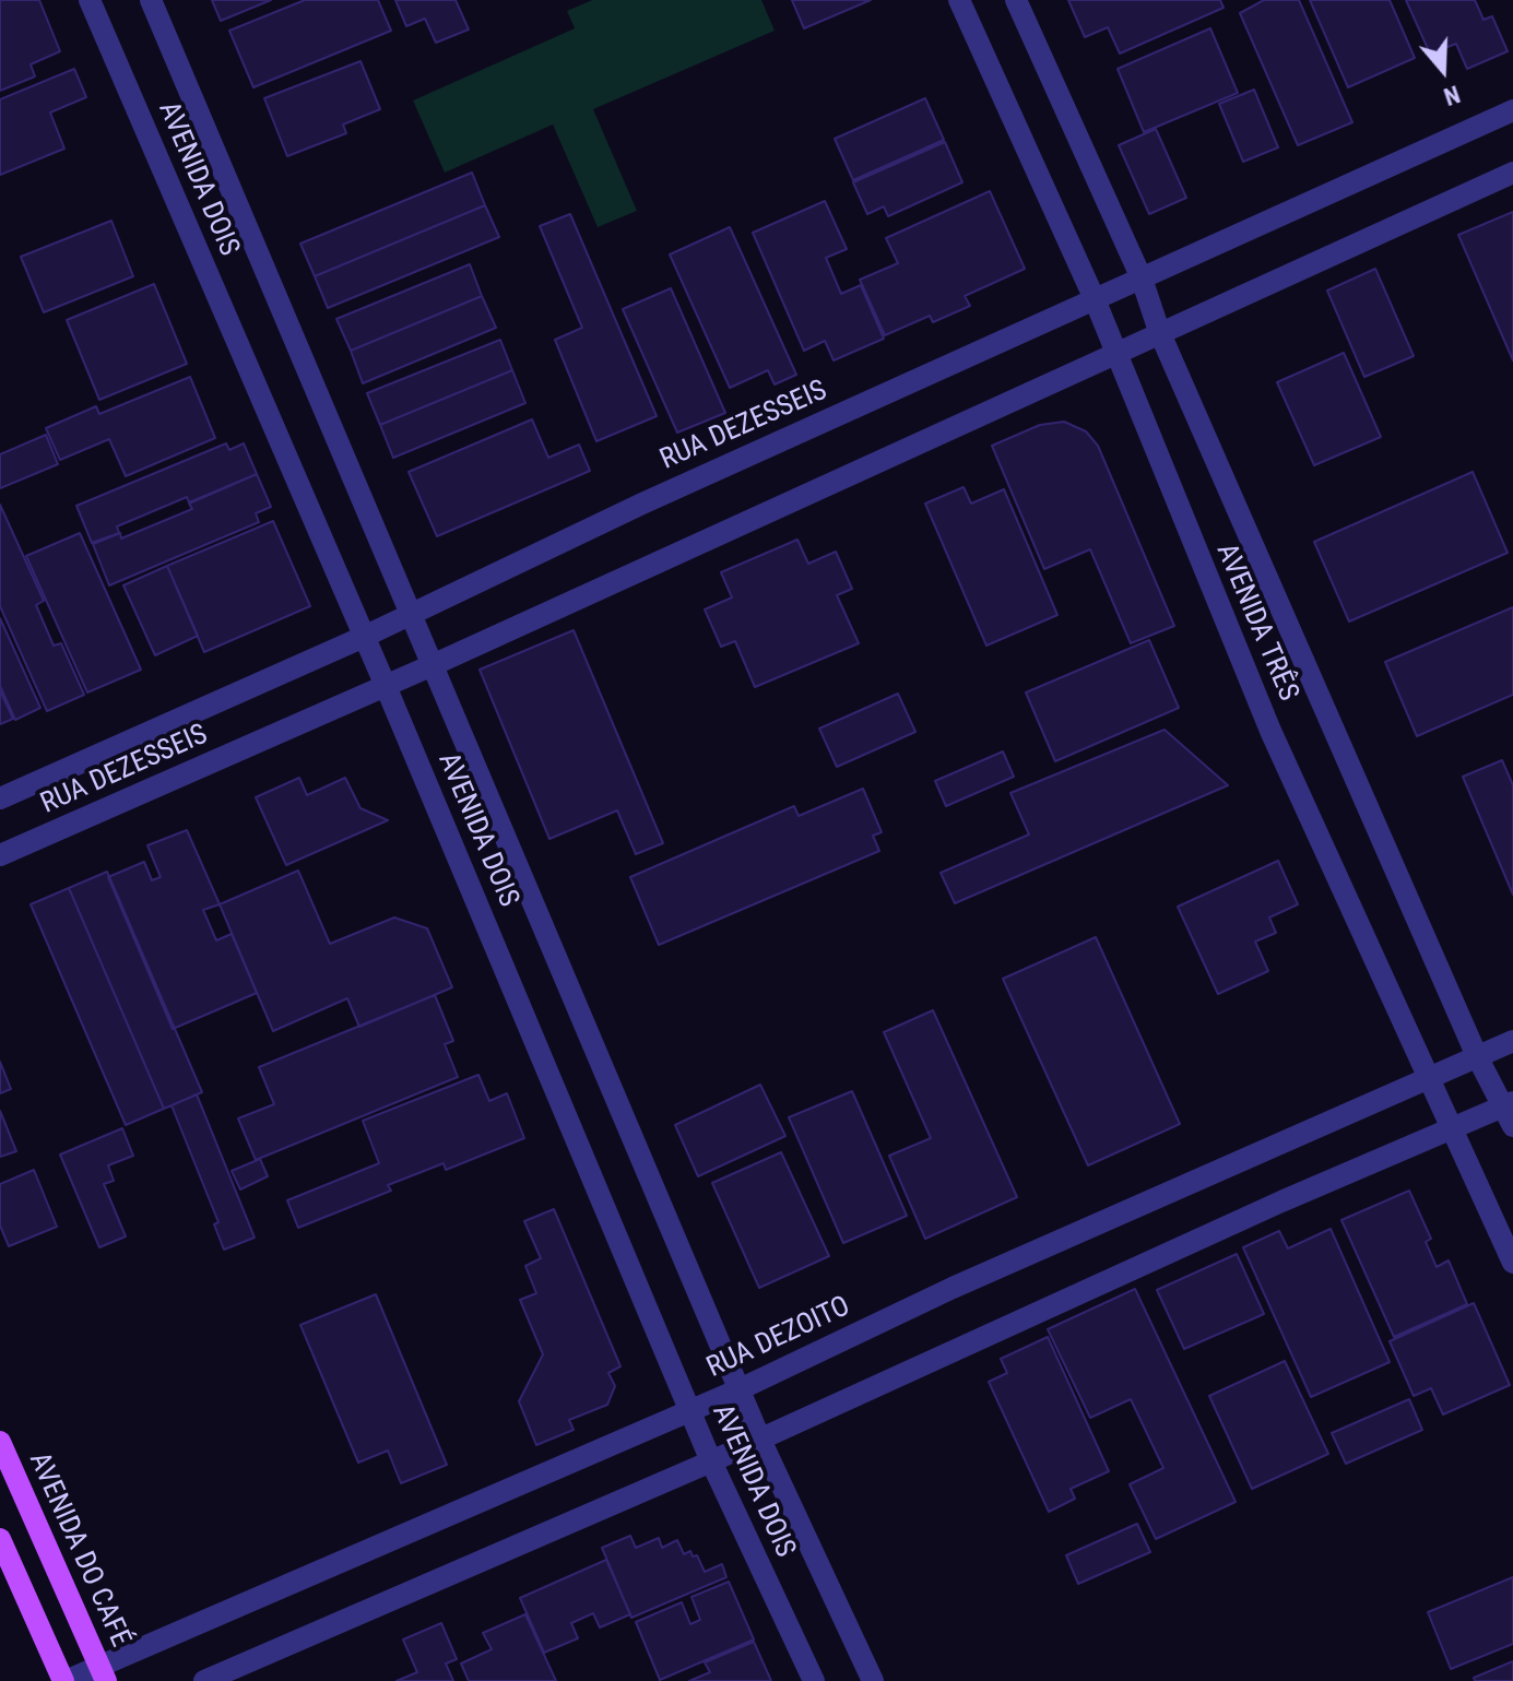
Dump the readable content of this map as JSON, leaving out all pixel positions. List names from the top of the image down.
{
  "streets": {
    "main road": ["AVENIDA DO CAFÉ"],
    "street": [
      "AVENIDA DOIS",
      "RUA DEZESSEIS",
      "AVENIDA TRÊS",
      "RUA DEZOITO"
    ]
  },
  "crossings": [
    ["AVENIDA DOIS", "RUA DEZESSEIS"],
    ["AVENIDA DOIS", "RUA DEZOITO"],
    ["RUA DEZESSEIS", "AVENIDA TRÊS"],
    ["AVENIDA TRÊS", "RUA DEZOITO"],
    ["RUA DEZOITO", "AVENIDA DO CAFÉ"]
  ],
  "north": "bottom"
}
